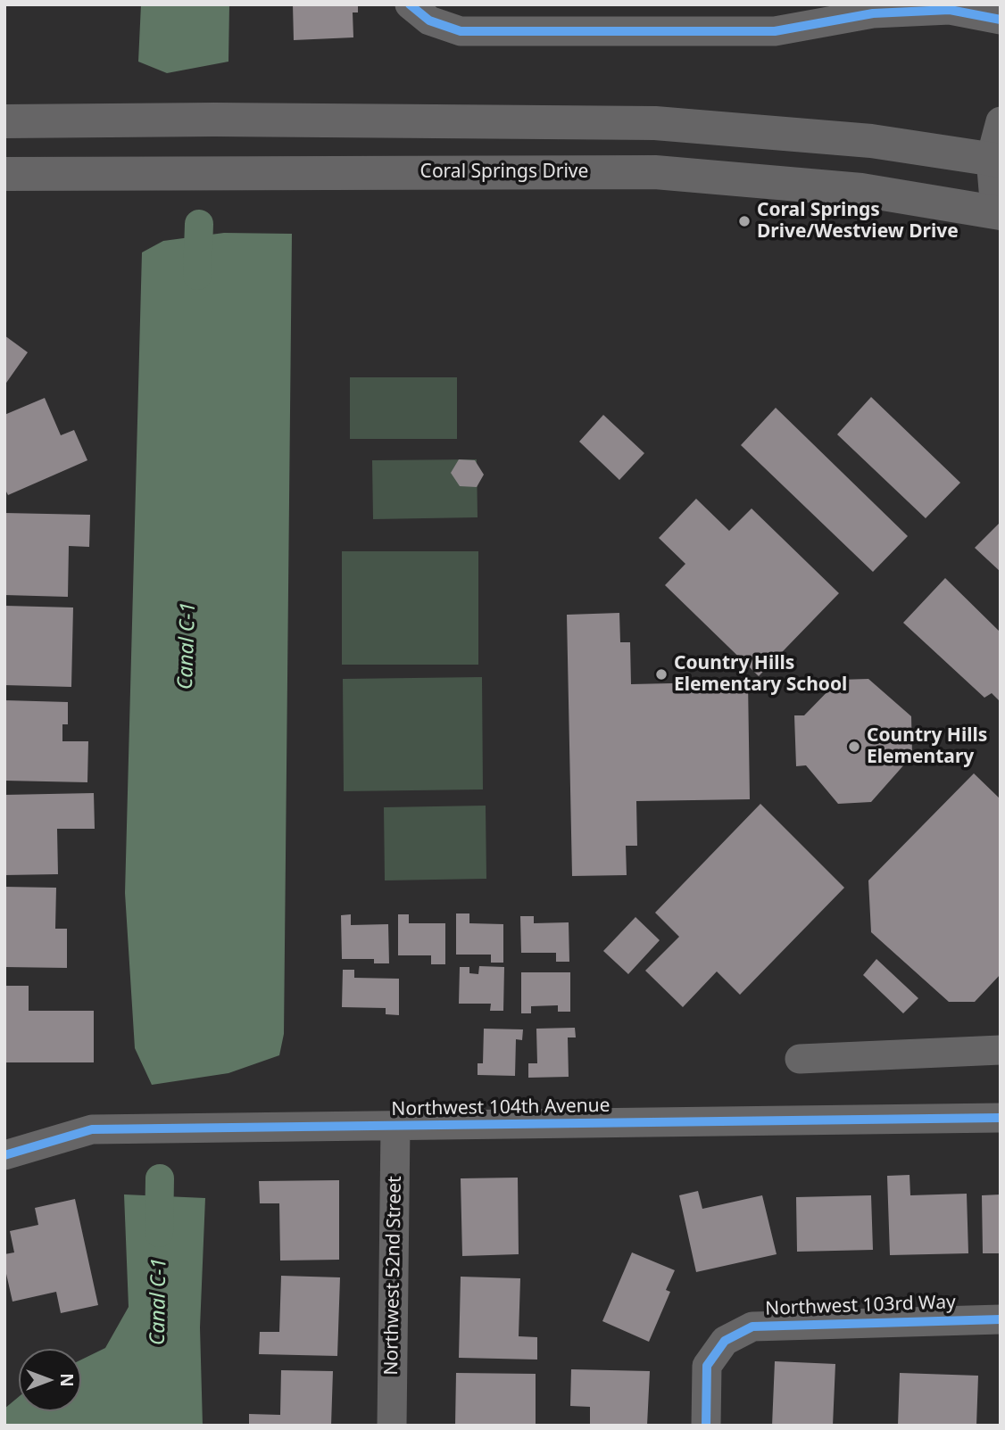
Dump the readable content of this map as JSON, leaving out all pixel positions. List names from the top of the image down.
{
  "streets": {
    "main road": ["Coral Springs Drive"],
    "street": ["Northwest 104th Avenue", "Northwest 52nd Street", "Northwest 103rd Way"]
  },
  "crossings": [
    ["Northwest 104th Avenue", "Northwest 52nd Street"]
  ],
  "water": ["Canal C-1"],
  "places": ["Coral Springs Drive/Westview Drive", "Country Hills Elementary School", "Country Hills Elementary"],
  "north": "right"
}
